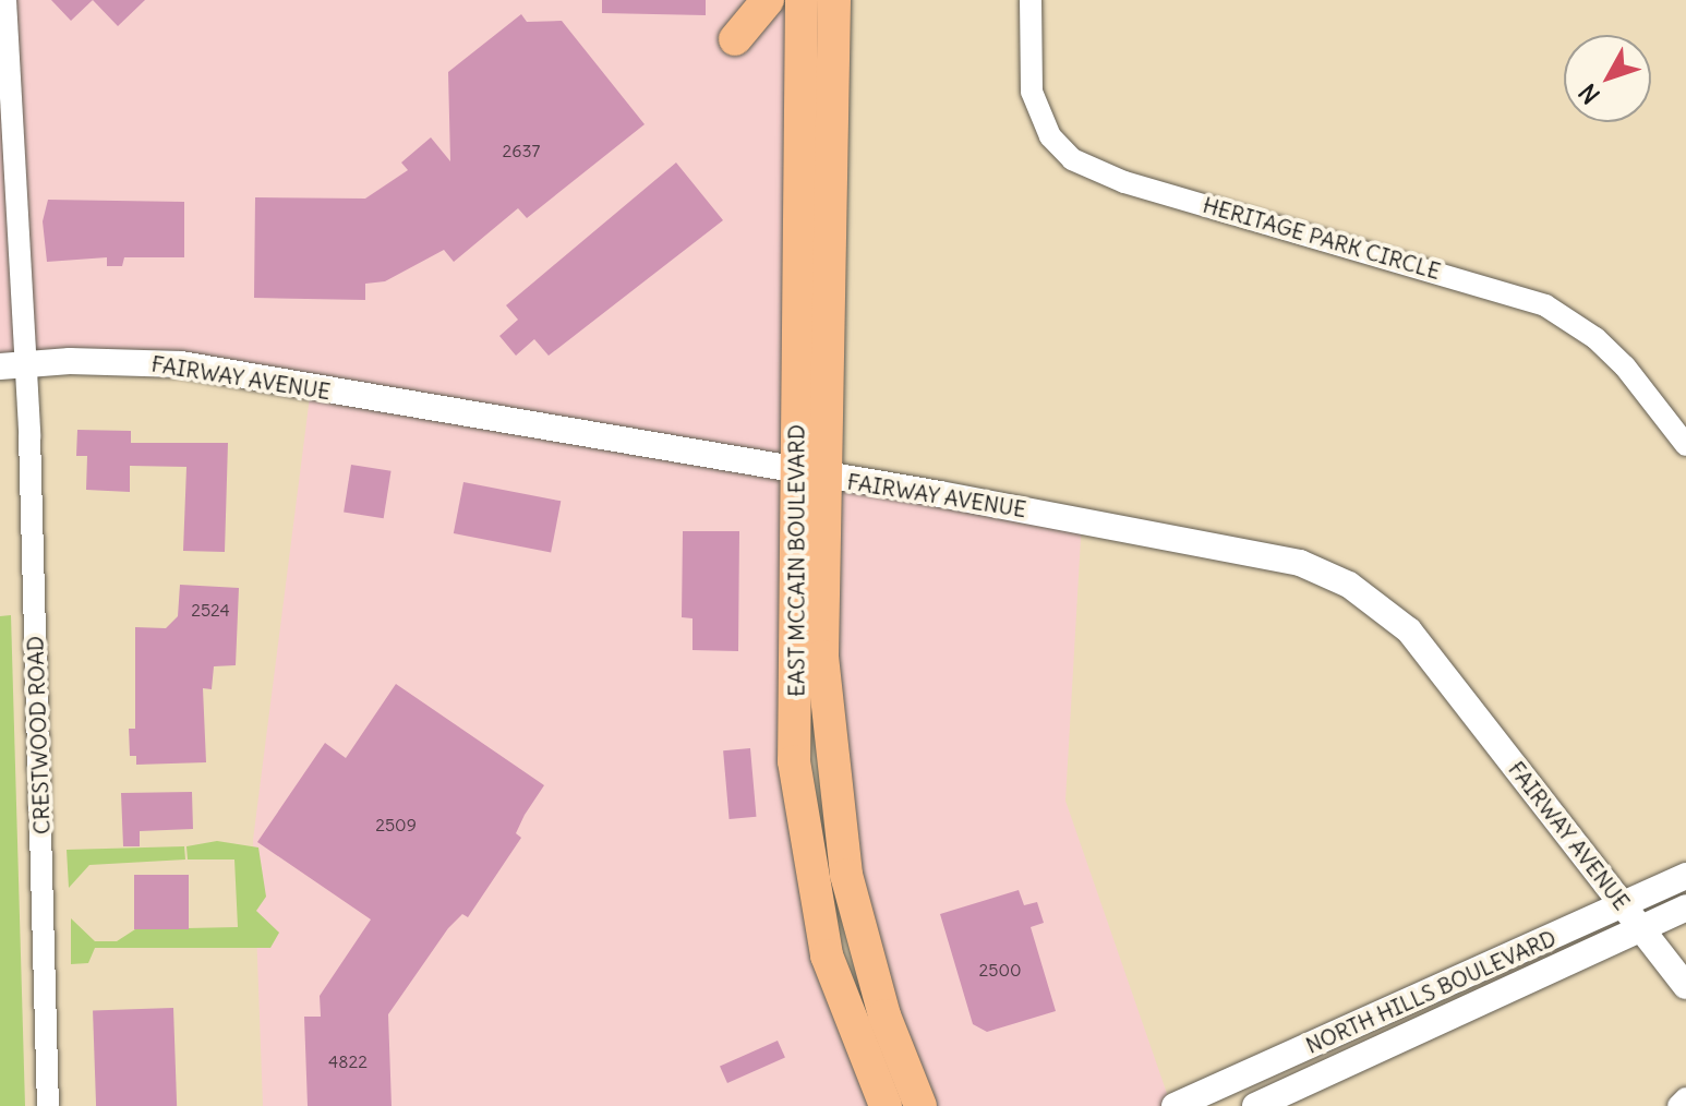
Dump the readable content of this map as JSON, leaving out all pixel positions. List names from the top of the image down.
{
  "streets": {
    "main road": ["EAST MCCAIN BOULEVARD"],
    "street": [
      "HERITAGE PARK CIRCLE",
      "FAIRWAY AVENUE",
      "CRESTWOOD ROAD",
      "NORTH HILLS BOULEVARD"
    ]
  },
  "crossings": [
    ["FAIRWAY AVENUE", "EAST MCCAIN BOULEVARD"],
    ["FAIRWAY AVENUE", "CRESTWOOD ROAD"],
    ["FAIRWAY AVENUE", "NORTH HILLS BOULEVARD"]
  ],
  "house_numbers": [
    "2637",
    "2524",
    "2509",
    "2500",
    "4822"
  ],
  "north": "bottom left"
}
